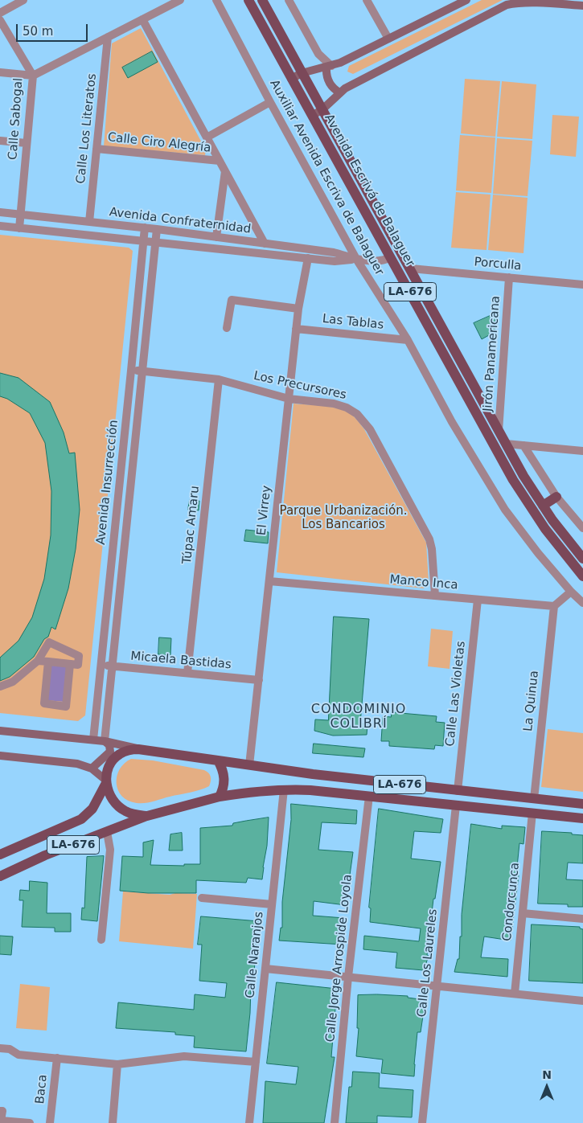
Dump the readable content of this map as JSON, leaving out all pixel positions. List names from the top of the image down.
{
  "streets": {
    "main road": ["Avenida Escrivá de Balaguer", "LA-676"],
    "street": [
      "Calle Sabogal",
      "Calle Los Literatos",
      "Calle Ciro Alegría",
      "Auxiliar Avenida Escriva de Balaguer",
      "Avenida Confraternidad",
      "Porculla",
      "Las Tablas",
      "Jirón Panamericana",
      "Los Precursores",
      "Avenida Insurrección",
      "El Virrey",
      "Túpac Amaru",
      "Manco Inca",
      "Micaela Bastidas",
      "Calle Las Violetas",
      "La Quinua",
      "Condorcunca",
      "Calle Naranjos",
      "Calle Jorge Arrospide Loyola",
      "Calle Los Laureles",
      "Baca"
    ]
  },
  "crossings": [
    ["Calle Sabogal", "Avenida Confraternidad"],
    ["Calle Los Literatos", "Calle Ciro Alegría"],
    ["Calle Los Literatos", "Avenida Confraternidad"],
    ["Auxiliar Avenida Escriva de Balaguer", "Avenida Confraternidad"],
    ["Auxiliar Avenida Escriva de Balaguer", "Las Tablas"],
    ["Avenida Escrivá de Balaguer", "Avenida Confraternidad"],
    ["Avenida Escrivá de Balaguer", "Porculla"],
    ["Avenida Escrivá de Balaguer", "Jirón Panamericana"],
    ["Avenida Confraternidad", "Avenida Insurrección"],
    ["Avenida Confraternidad", "El Virrey"],
    ["Porculla", "Jirón Panamericana"],
    ["LA-676", "El Virrey"],
    ["LA-676", "Calle Las Violetas"],
    ["LA-676", "La Quinua"],
    ["LA-676", "Condorcunca"],
    ["LA-676", "Calle Naranjos"],
    ["LA-676", "Calle Jorge Arrospide Loyola"],
    ["LA-676", "Calle Los Laureles"],
    ["Las Tablas", "El Virrey"],
    ["Los Precursores", "Avenida Insurrección"],
    ["Los Precursores", "El Virrey"],
    ["Los Precursores", "Túpac Amaru"],
    ["Los Precursores", "Manco Inca"],
    ["Avenida Insurrección", "Micaela Bastidas"],
    ["El Virrey", "Manco Inca"],
    ["El Virrey", "Micaela Bastidas"],
    ["Túpac Amaru", "Micaela Bastidas"],
    ["Manco Inca", "Calle Las Violetas"],
    ["Manco Inca", "La Quinua"]
  ],
  "districts": ["CONDOMINIO COLIBRÍ"],
  "parks": ["Parque Urbanización. Los Bancarios"],
  "scale_bar": "50 m",
  "north": "top"
}
